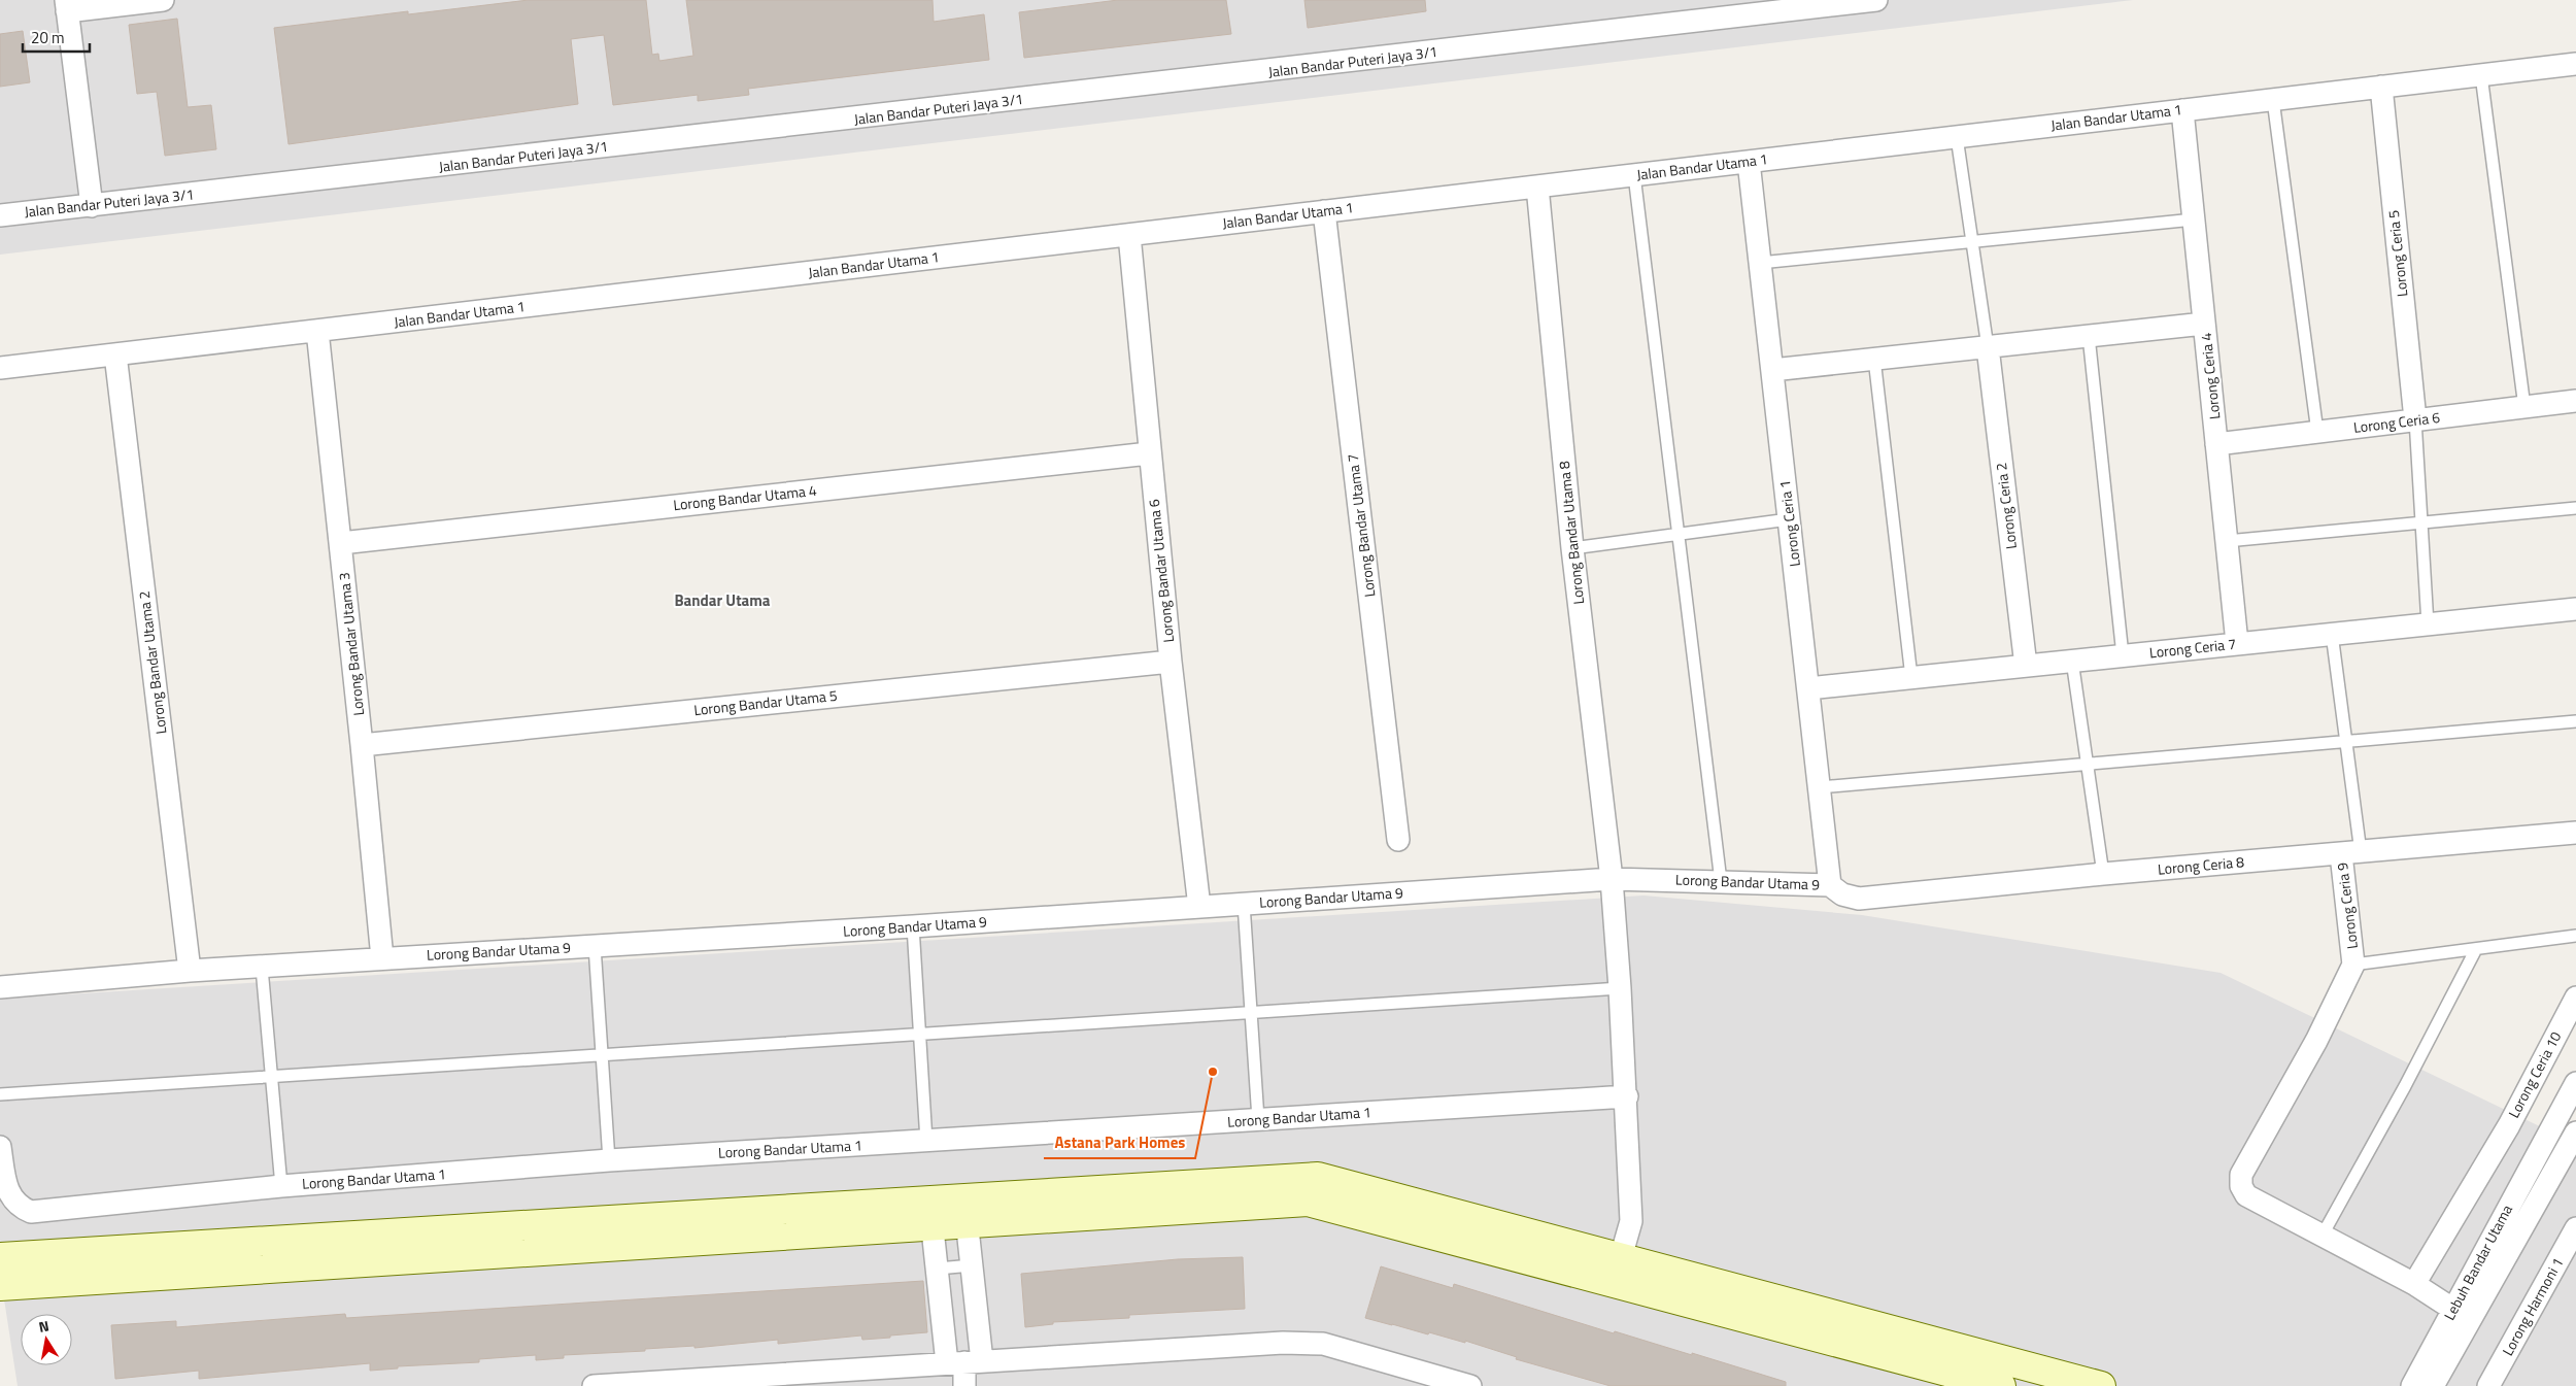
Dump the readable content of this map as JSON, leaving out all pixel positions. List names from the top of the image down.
{
  "streets": {
    "street": [
      "Jalan Bandar Puteri Jaya 3/1",
      "Jalan Bandar Utama 1",
      "Lorong Ceria 5",
      "Lorong Ceria 4",
      "Lorong Ceria 6",
      "Lorong Bandar Utama 4",
      "Lorong Ceria 2",
      "Lorong Ceria 1",
      "Lorong Bandar Utama 7",
      "Lorong Bandar Utama 8",
      "Lorong Bandar Utama 6",
      "Lorong Bandar Utama 3",
      "Lorong Ceria 7",
      "Lorong Bandar Utama 2",
      "Lorong Bandar Utama 5",
      "Lorong Ceria 8",
      "Lorong Bandar Utama 9",
      "Lorong Ceria 9",
      "Lorong Ceria 10",
      "Lorong Bandar Utama 1",
      "Lebuh Bandar Utama",
      "Lorong Harmoni 1"
    ]
  },
  "crossings": [
    ["Jalan Bandar Utama 1", "Lorong Ceria 5"],
    ["Jalan Bandar Utama 1", "Lorong Ceria 4"],
    ["Jalan Bandar Utama 1", "Lorong Ceria 1"],
    ["Jalan Bandar Utama 1", "Lorong Bandar Utama 7"],
    ["Jalan Bandar Utama 1", "Lorong Bandar Utama 8"],
    ["Jalan Bandar Utama 1", "Lorong Bandar Utama 6"],
    ["Jalan Bandar Utama 1", "Lorong Bandar Utama 3"],
    ["Jalan Bandar Utama 1", "Lorong Bandar Utama 2"],
    ["Lorong Ceria 5", "Lorong Ceria 6"],
    ["Lorong Ceria 4", "Lorong Ceria 6"],
    ["Lorong Ceria 4", "Lorong Ceria 7"],
    ["Lorong Bandar Utama 4", "Lorong Bandar Utama 6"],
    ["Lorong Bandar Utama 4", "Lorong Bandar Utama 3"],
    ["Lorong Ceria 2", "Lorong Ceria 7"],
    ["Lorong Ceria 1", "Lorong Ceria 7"],
    ["Lorong Ceria 1", "Lorong Ceria 8"],
    ["Lorong Ceria 1", "Lorong Bandar Utama 9"],
    ["Lorong Bandar Utama 8", "Lorong Bandar Utama 9"],
    ["Lorong Bandar Utama 8", "Lorong Bandar Utama 1"],
    ["Lorong Bandar Utama 6", "Lorong Bandar Utama 5"],
    ["Lorong Bandar Utama 6", "Lorong Bandar Utama 9"],
    ["Lorong Bandar Utama 3", "Lorong Bandar Utama 5"],
    ["Lorong Bandar Utama 3", "Lorong Bandar Utama 9"],
    ["Lorong Bandar Utama 2", "Lorong Bandar Utama 9"],
    ["Lorong Ceria 8", "Lorong Bandar Utama 9"],
    ["Lorong Ceria 8", "Lorong Ceria 9"],
    ["Lorong Ceria 9", "Lorong Ceria 10"],
    ["Lorong Ceria 9", "Lebuh Bandar Utama"]
  ],
  "districts": ["Bandar Utama"],
  "places": ["Astana Park Homes"],
  "scale_bar": "20 m",
  "north": "top"
}
